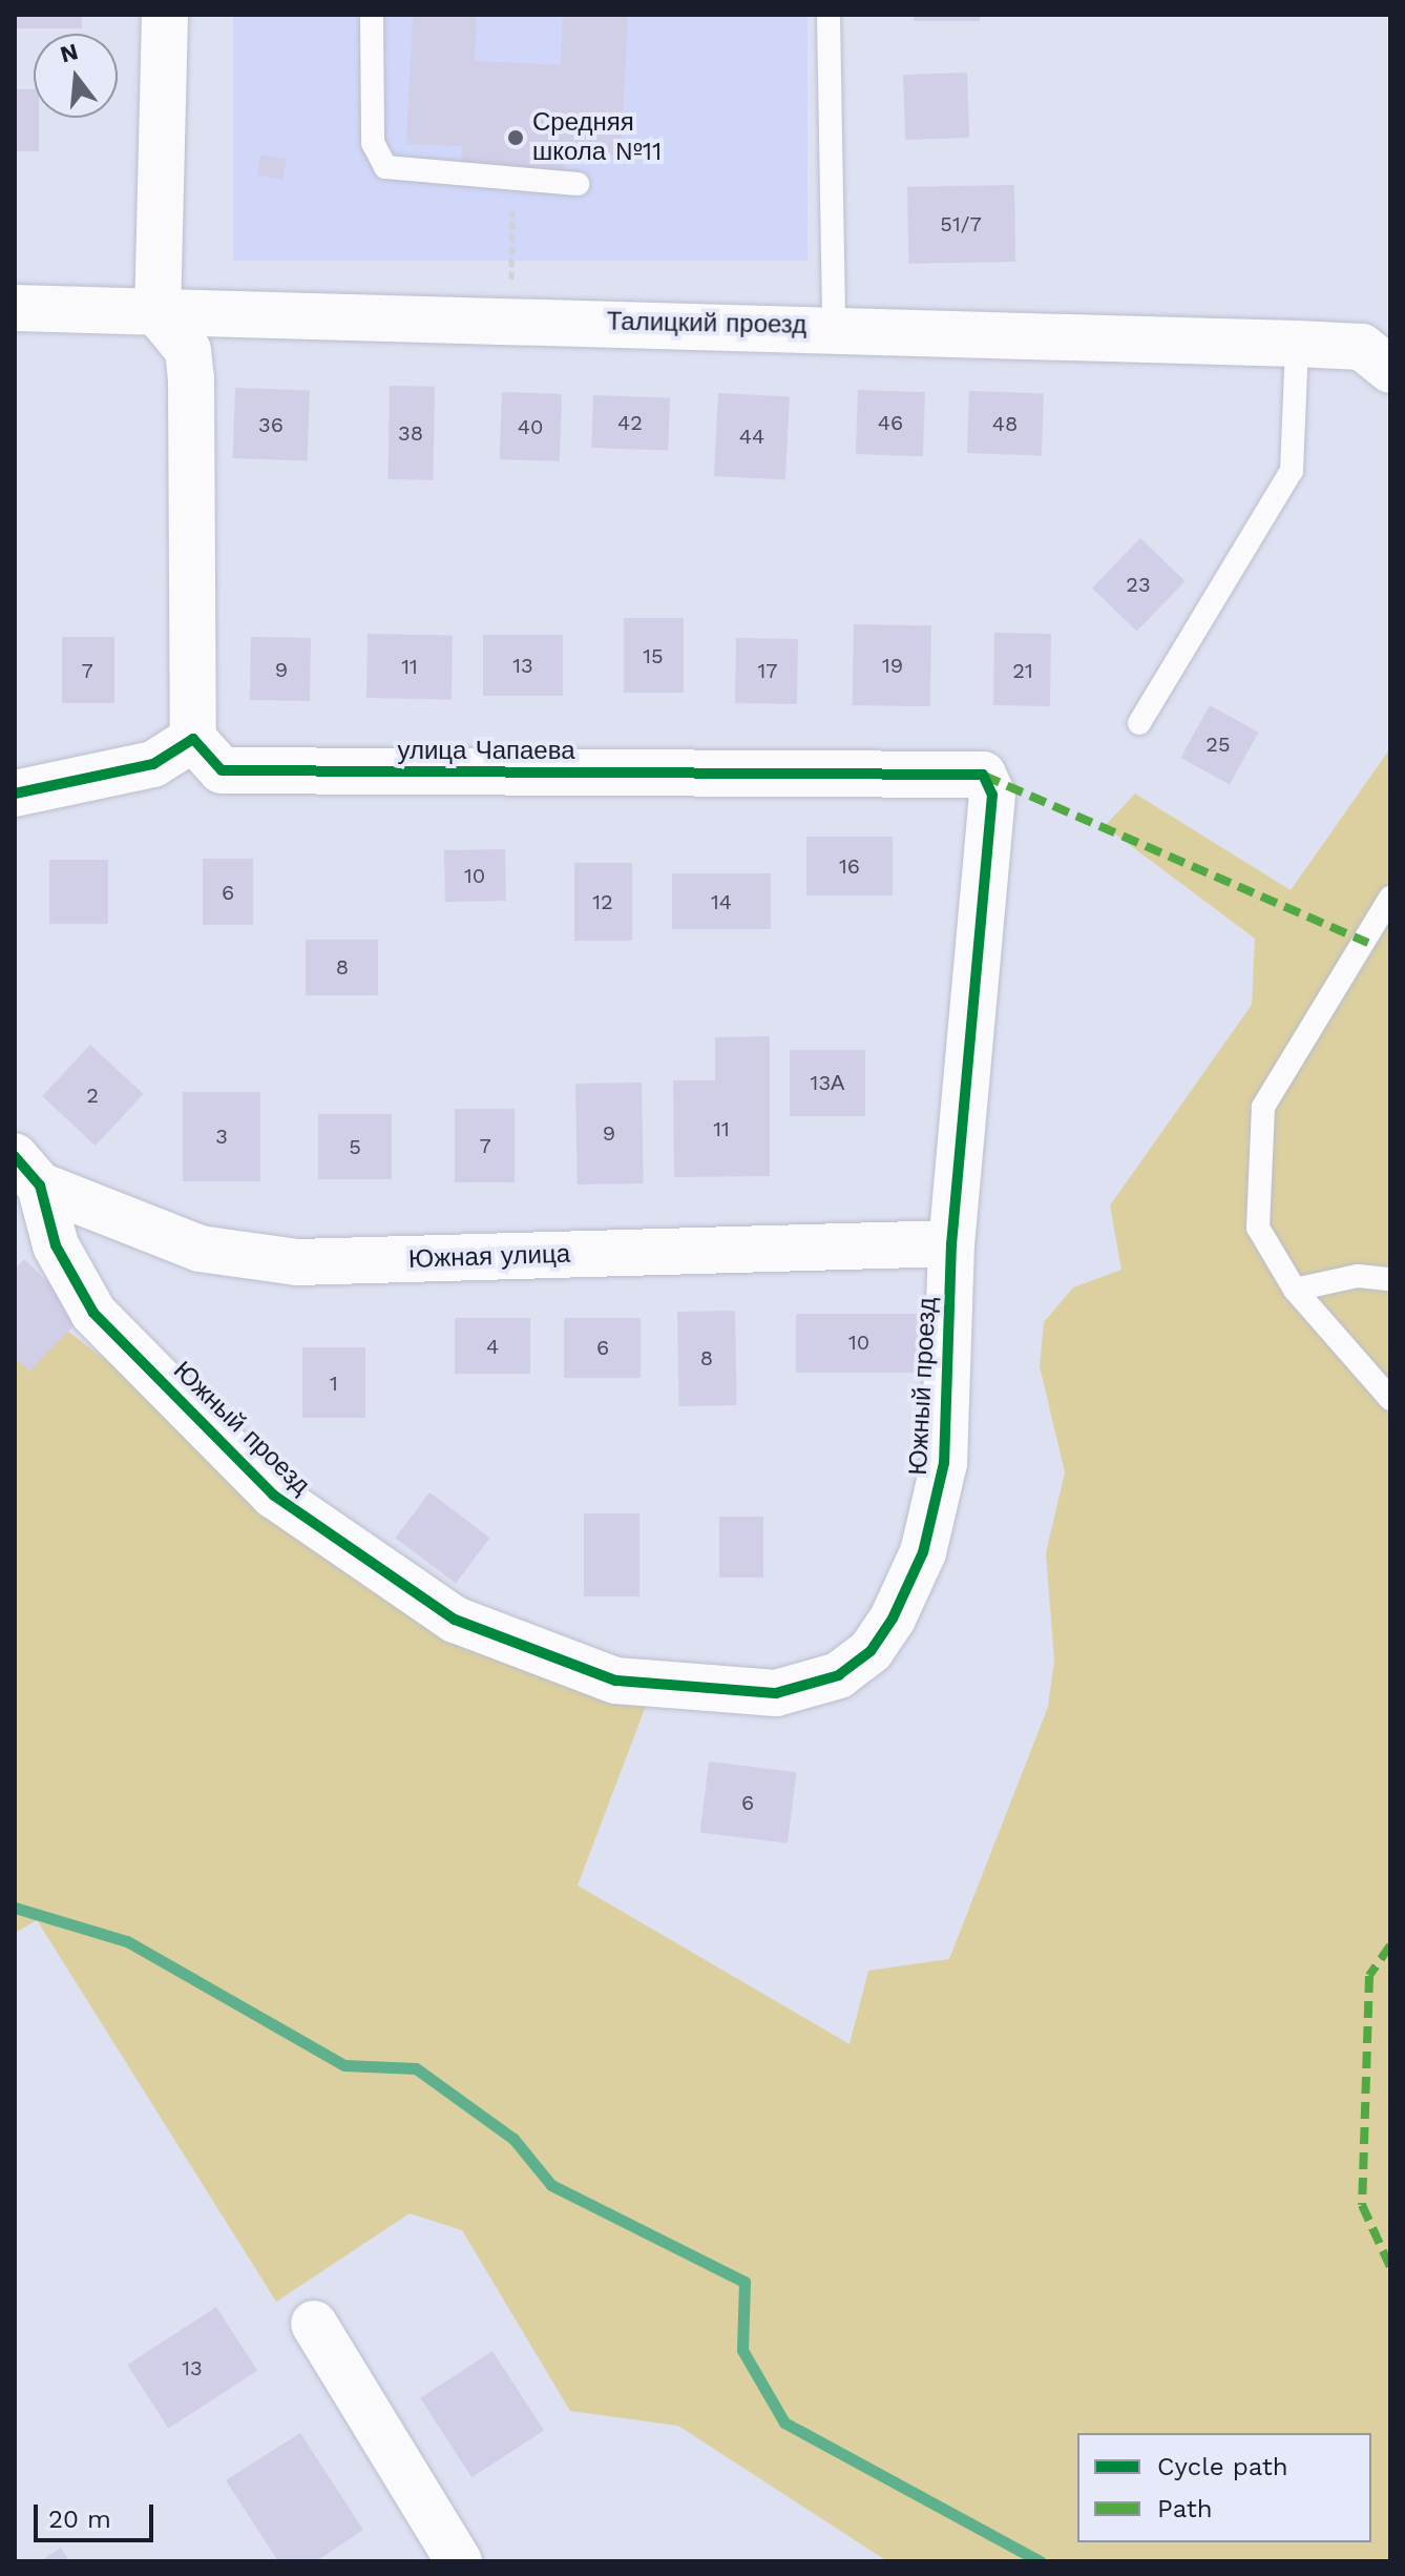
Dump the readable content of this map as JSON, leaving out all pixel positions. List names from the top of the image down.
{
  "streets": {
    "street": [
      "Талицкий проезд",
      "улица Чапаева",
      "Южная улица",
      "Южный проезд"
    ]
  },
  "crossings": [
    ["улица Чапаева", "Южный проезд"],
    ["Южная улица", "Южный проезд"]
  ],
  "places": ["Средняя школа №11"],
  "house_numbers": [
    "51/7",
    "42",
    "46",
    "48",
    "36",
    "40",
    "38",
    "44",
    "23",
    "15",
    "13",
    "19",
    "11",
    "9",
    "7",
    "17",
    "21",
    "25",
    "16",
    "10",
    "6",
    "12",
    "14",
    "8",
    "13А",
    "2",
    "11",
    "9",
    "3",
    "7",
    "5",
    "10",
    "4",
    "6",
    "8",
    "1",
    "6",
    "13"
  ],
  "legend": ["Cycle path", "Path"],
  "scale_bar": "20 m",
  "north": "top"
}
